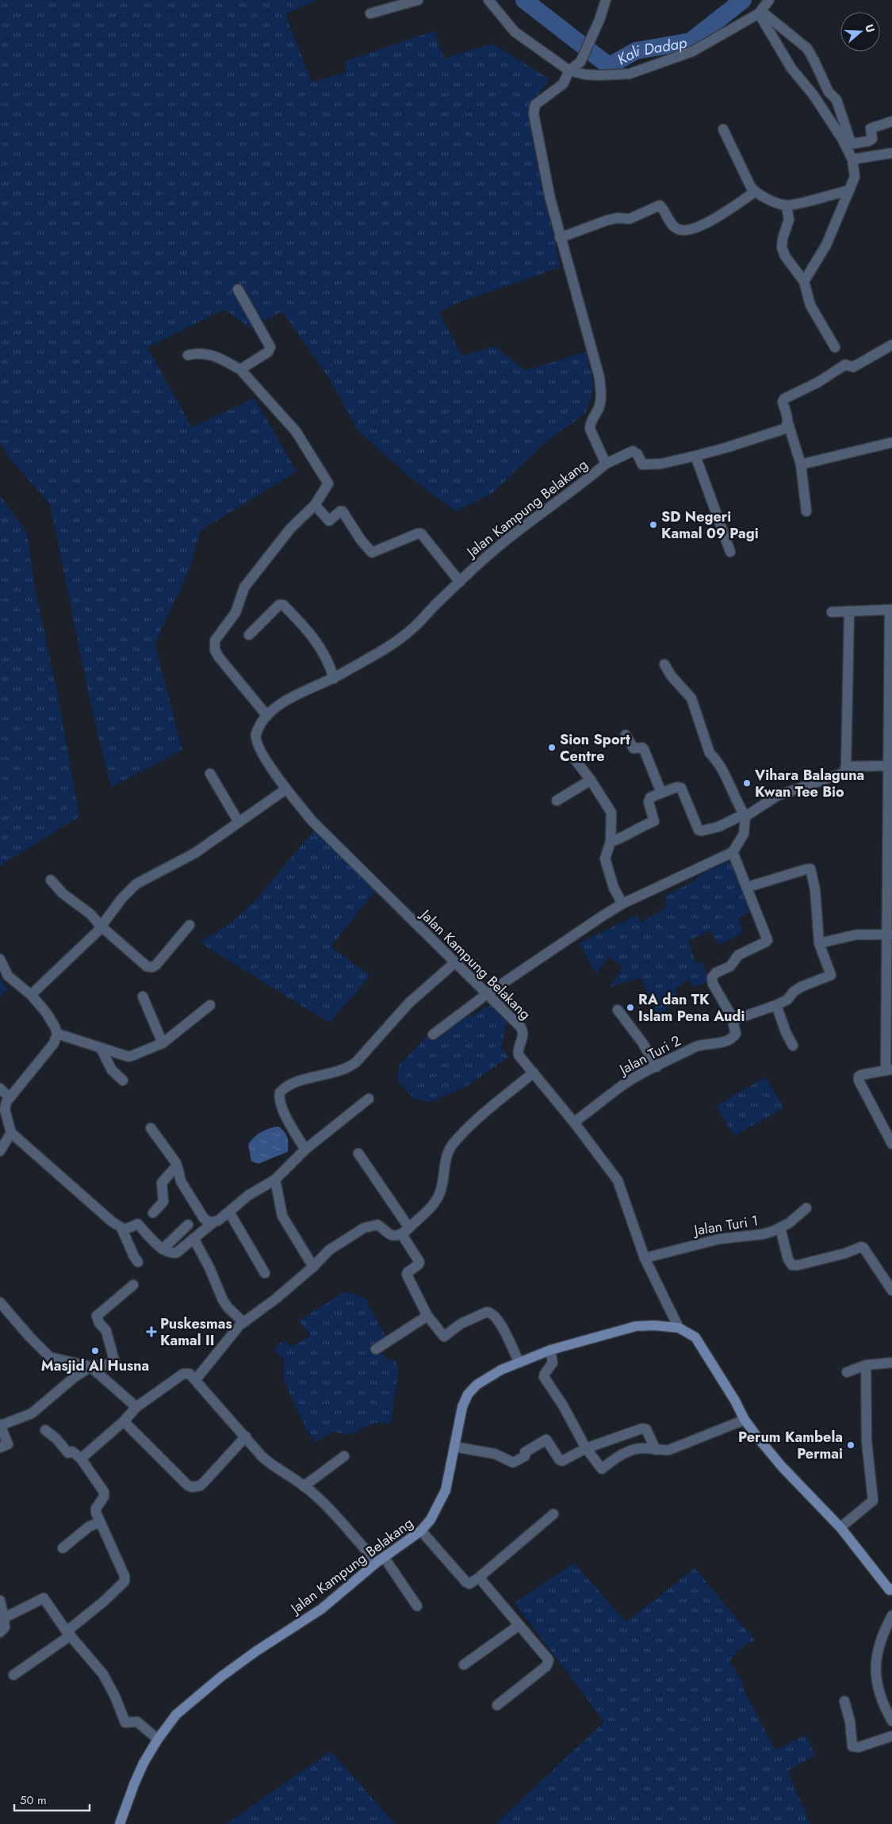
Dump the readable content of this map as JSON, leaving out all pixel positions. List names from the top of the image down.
{
  "streets": {
    "street": ["Jalan Kampung Belakang", "Jalan Turi 2", "Jalan Turi 1"]
  },
  "crossings": [
    ["Jalan Kampung Belakang", "Jalan Turi 2"],
    ["Jalan Kampung Belakang", "Jalan Turi 1"]
  ],
  "water": ["Kali Dadap"],
  "places": {
    "other": [
      "SD Negeri Kamal 09 Pagi",
      "Sion Sport Centre",
      "Vihara Balaguna Kwan Tee Bio",
      "RA dan TK Islam Pena Audi",
      "Masjid Al Husna",
      "Perum Kambela Permai"
    ],
    "health": ["Puskesmas Kamal II"]
  },
  "scale_bar": "50 m",
  "north": "right"
}
